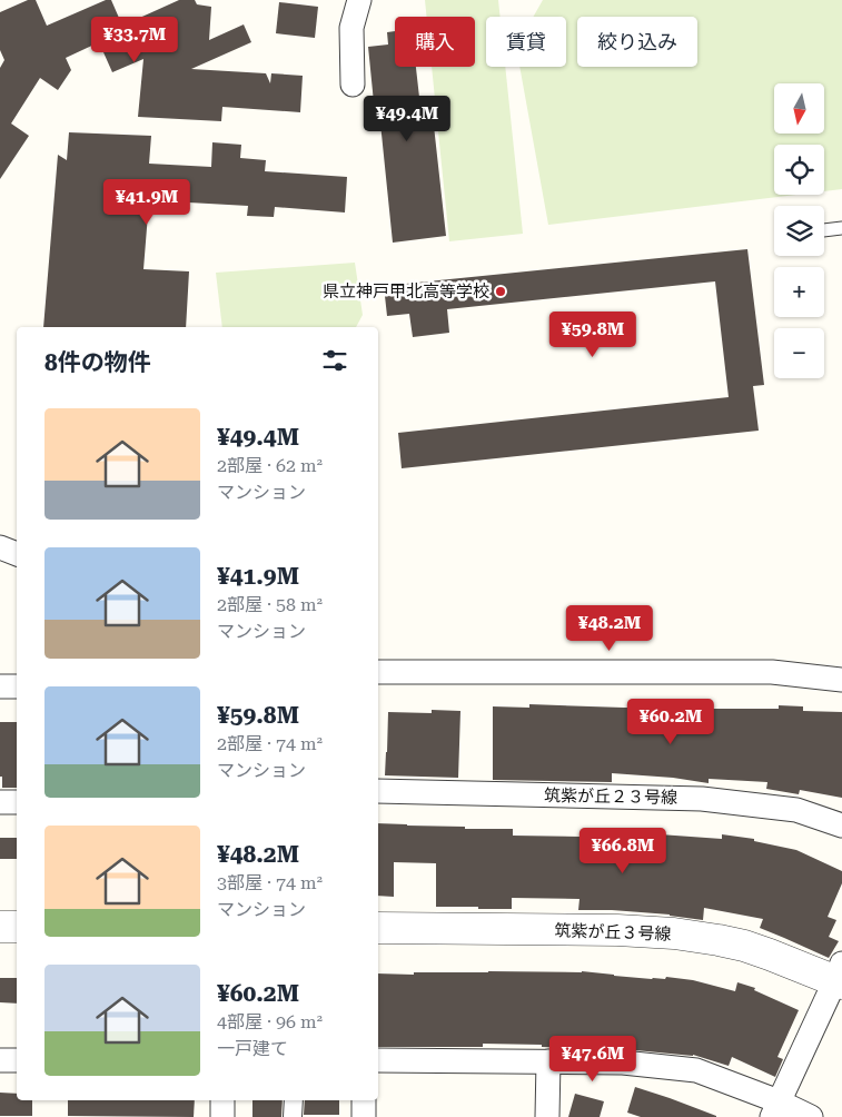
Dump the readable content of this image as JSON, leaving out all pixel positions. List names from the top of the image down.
{
  "streets": {
    "street": ["筑紫が丘２３号線", "筑紫が丘３号線"]
  },
  "places": ["県立神戸甲北高等学校"],
  "north": "bottom",
  "page": {
    "price": [
      "¥33.7M",
      "¥49.4M",
      "¥41.9M",
      "¥59.8M",
      "¥48.2M",
      "¥60.2M",
      "¥66.8M",
      "¥47.6M"
    ],
    "chip": ["購入", "賃貸", "絞り込み"],
    "map_buttons": ["+", "−"],
    "heading": "8件の物件",
    "list": [
      {
        "name": "¥49.4M",
        "note": "2部屋 · 62 m² · マンション"
      },
      {
        "name": "¥41.9M",
        "note": "2部屋 · 58 m² · マンション"
      },
      {
        "name": "¥59.8M",
        "note": "2部屋 · 74 m² · マンション"
      },
      {
        "name": "¥48.2M",
        "note": "3部屋 · 74 m² · マンション"
      },
      {
        "name": "¥60.2M",
        "note": "4部屋 · 96 m² · 一戸建て"
      }
    ]
  }
}
